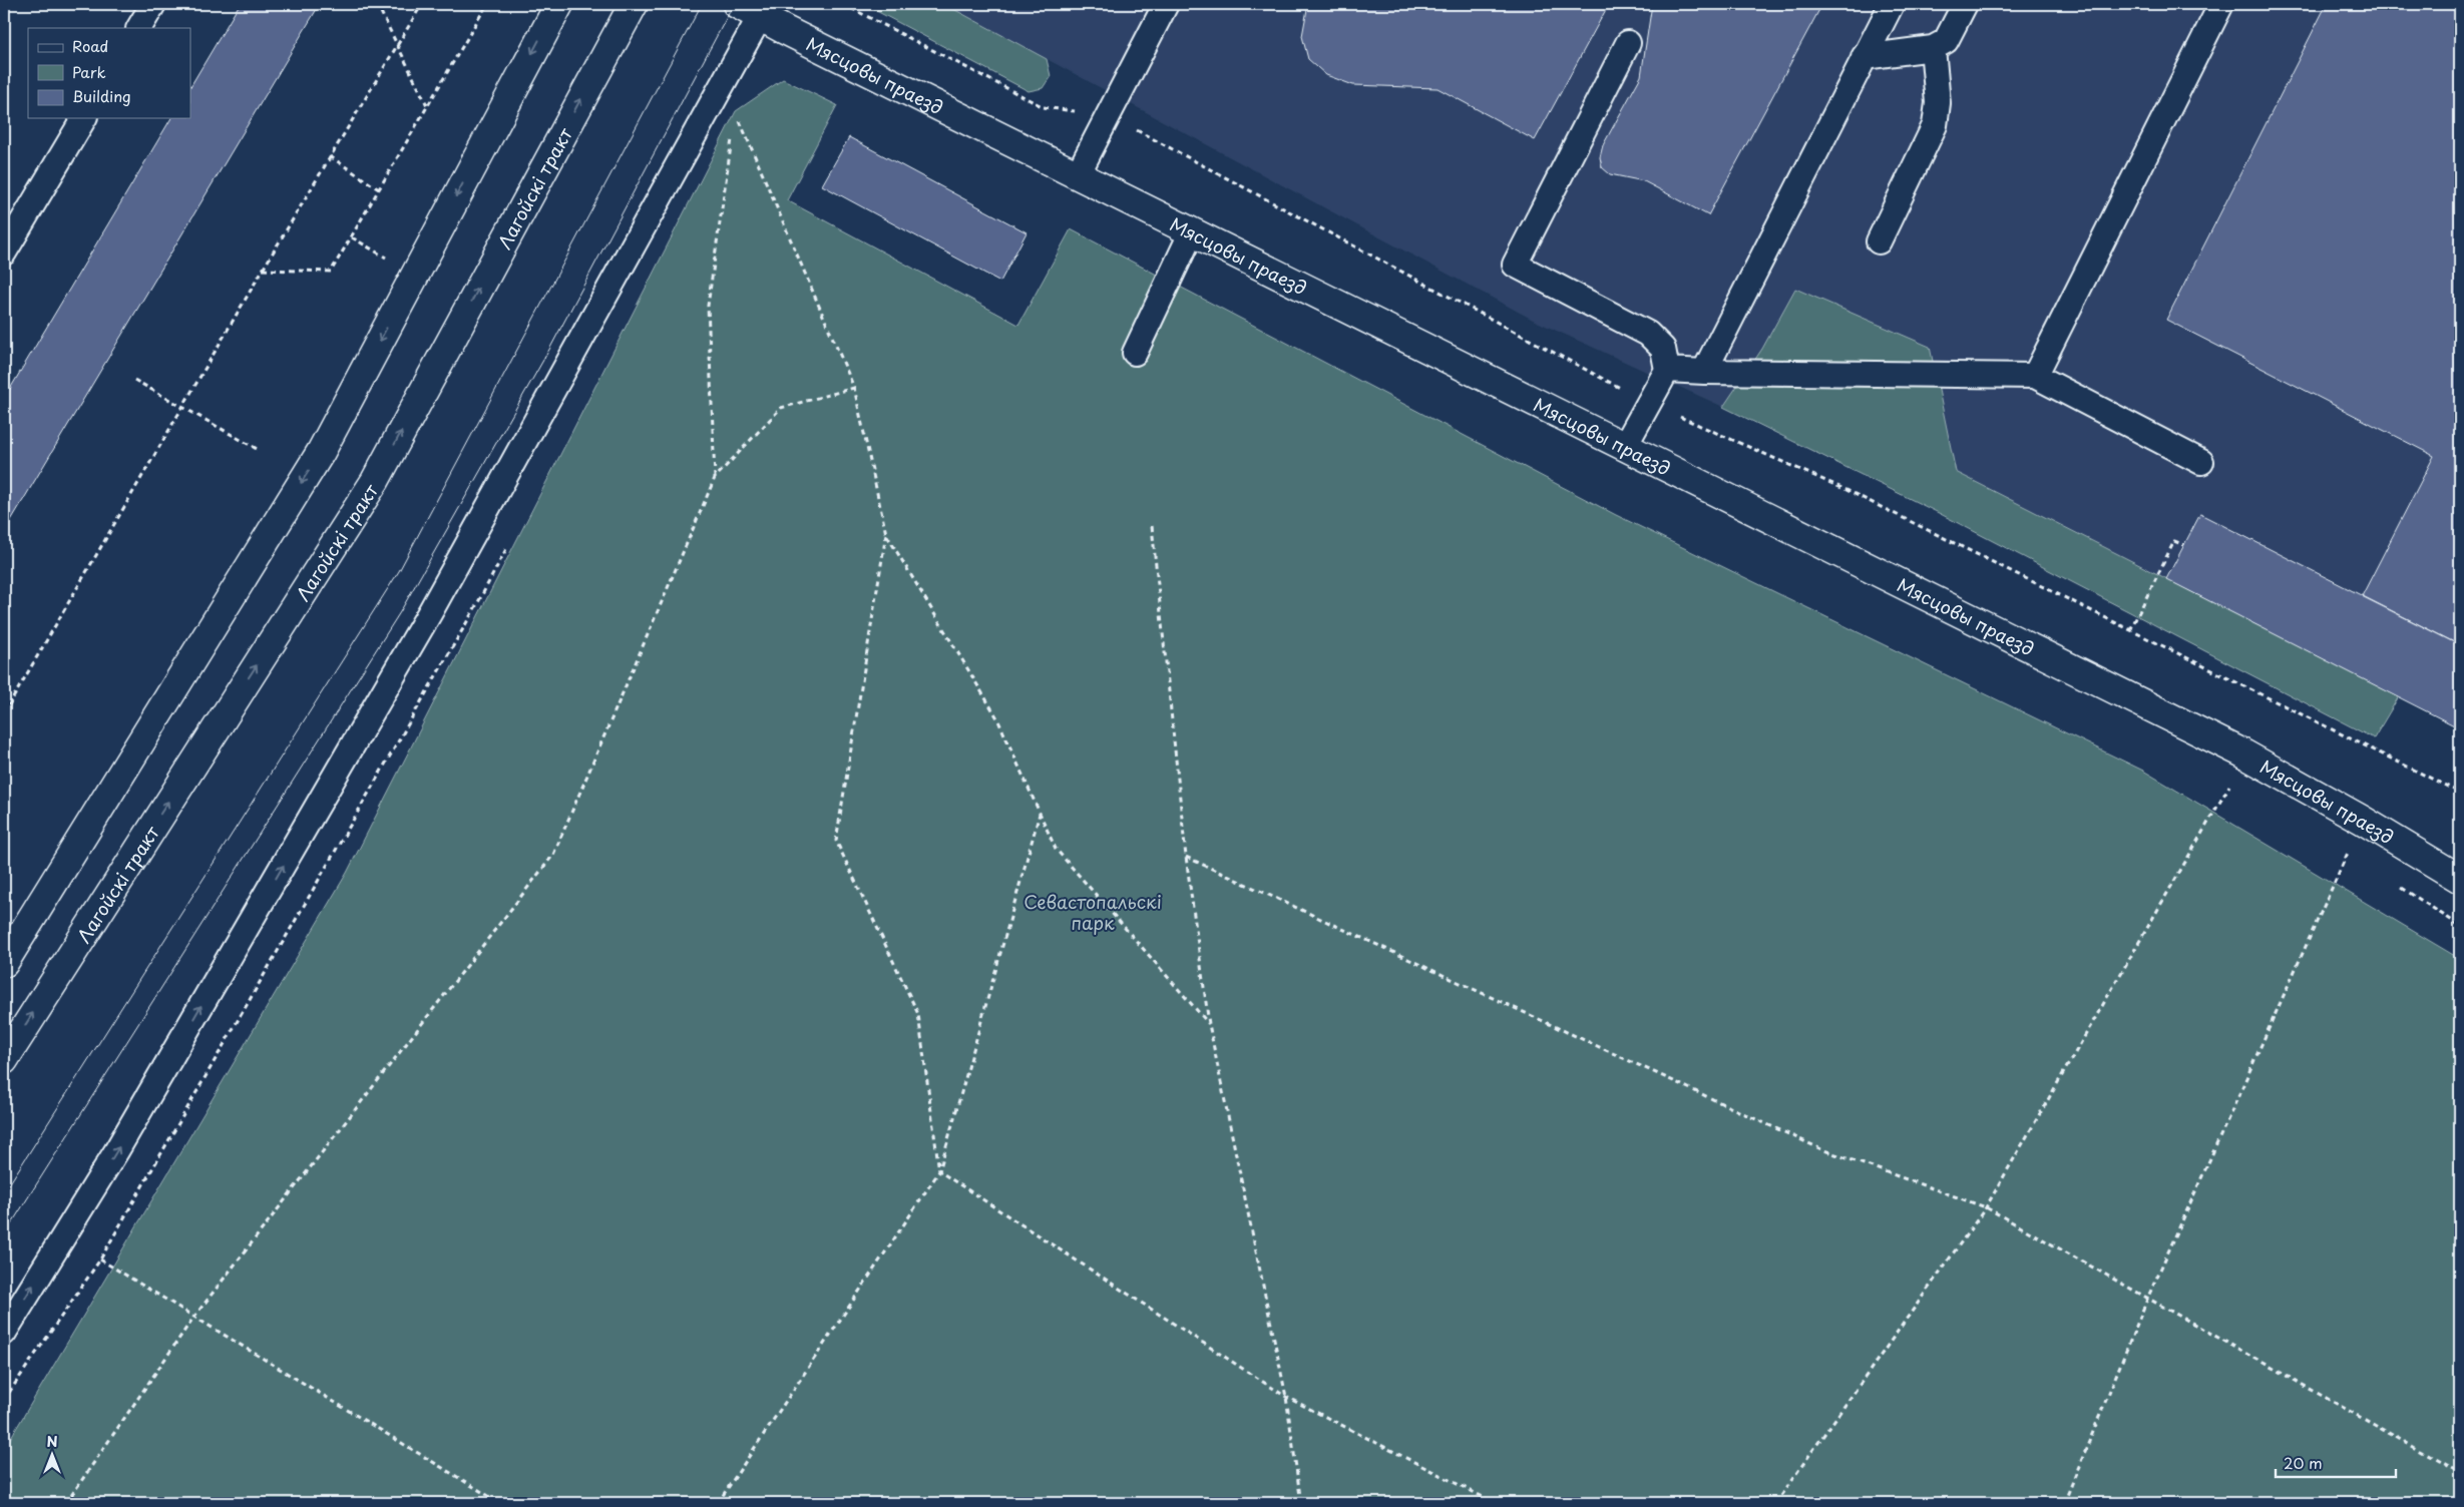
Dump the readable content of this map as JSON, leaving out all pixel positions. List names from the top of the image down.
{
  "streets": {
    "main road": ["Мясцовы праезд", "Лагойскі тракт"]
  },
  "parks": ["Севастопальскі парк"],
  "legend": ["Road", "Park", "Building"],
  "scale_bar": "20 m",
  "north": "top"
}
